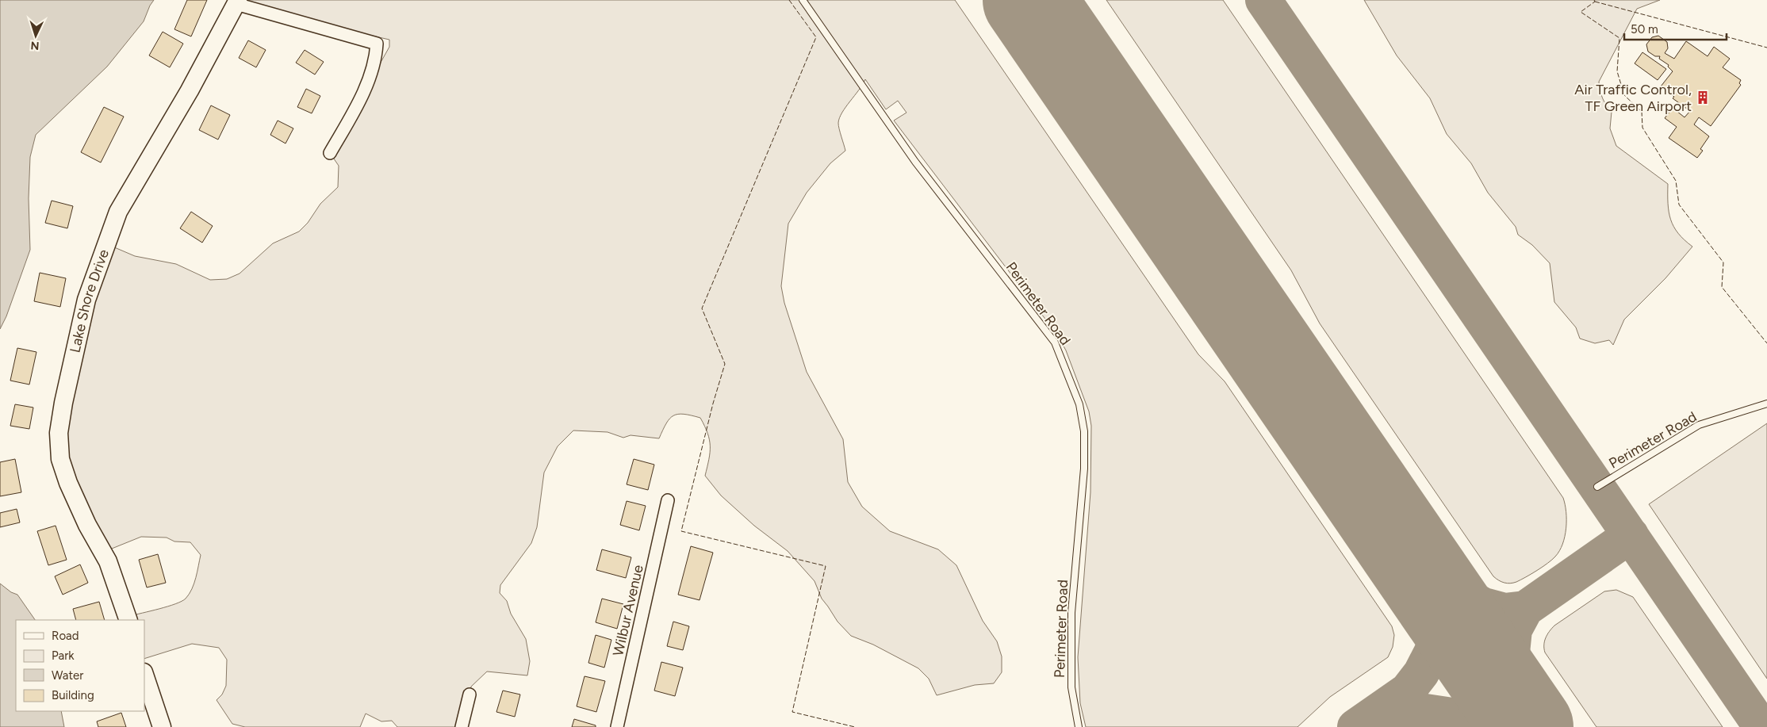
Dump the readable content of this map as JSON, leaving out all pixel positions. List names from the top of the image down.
{
  "streets": {
    "street": ["Lake Shore Drive", "Wilbur Avenue"],
    "lane": ["Perimeter Road"]
  },
  "places": {
    "building": ["Air Traffic Control, TF Green Airport"]
  },
  "legend": [
    "Road",
    "Park",
    "Water",
    "Building"
  ],
  "scale_bar": "50 m",
  "north": "bottom"
}
